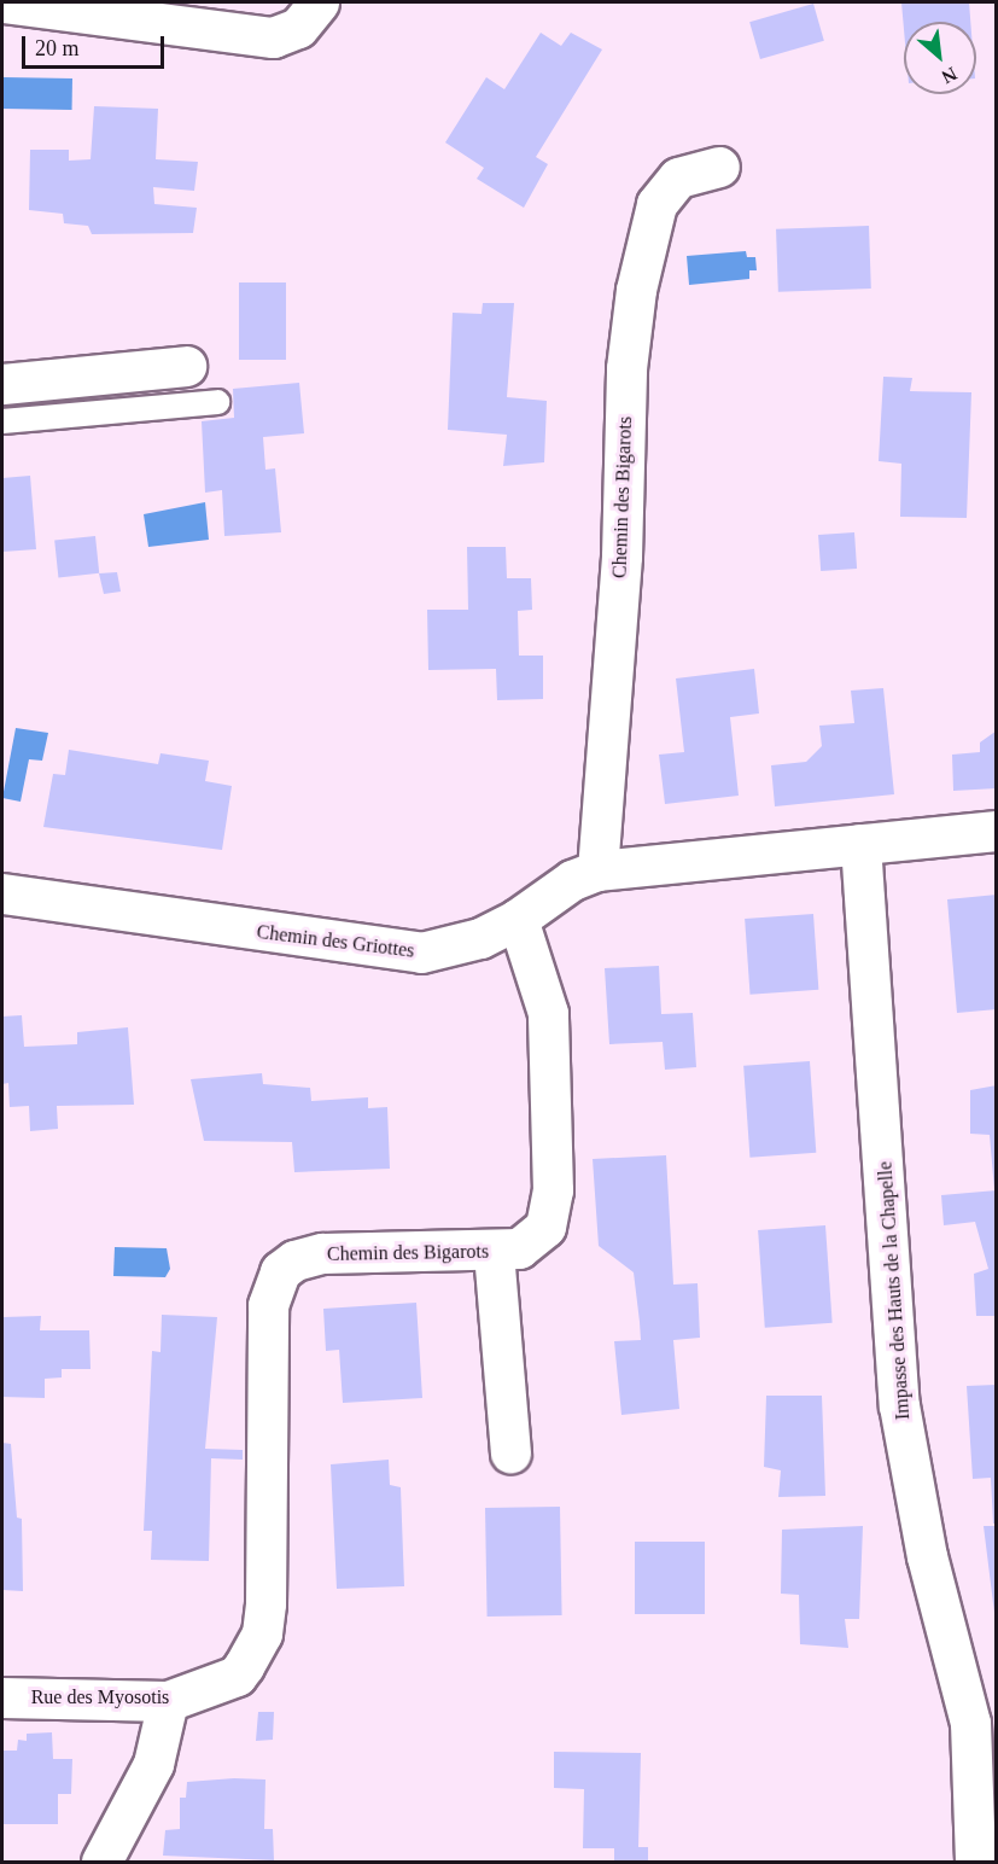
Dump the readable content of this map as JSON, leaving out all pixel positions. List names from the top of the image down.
{
  "streets": {
    "street": [
      "Chemin des Bigarots",
      "Chemin des Griottes",
      "Impasse des Hauts de la Chapelle",
      "Rue des Myosotis"
    ]
  },
  "crossings": [
    ["Chemin des Bigarots", "Chemin des Griottes"],
    ["Chemin des Bigarots", "Rue des Myosotis"],
    ["Chemin des Griottes", "Impasse des Hauts de la Chapelle"]
  ],
  "scale_bar": "20 m",
  "north": "bottom right"
}
